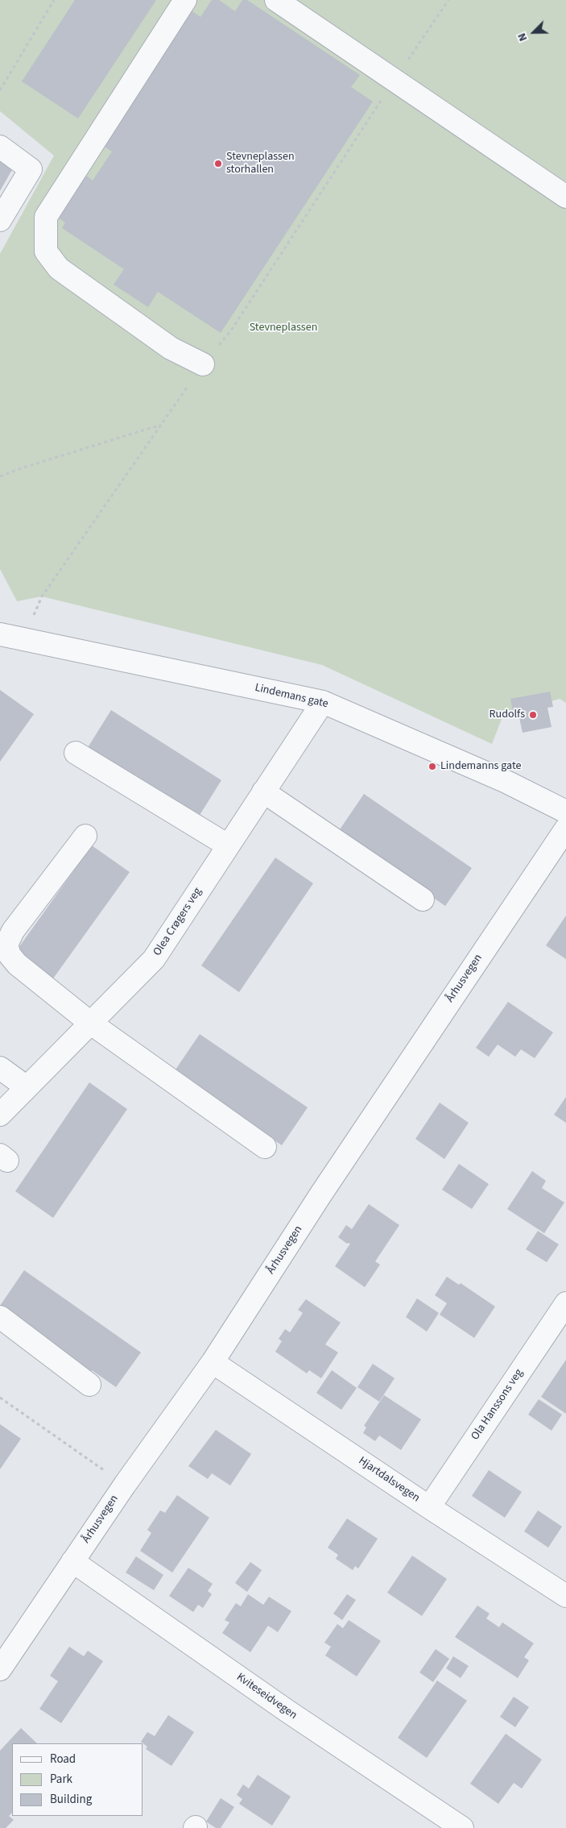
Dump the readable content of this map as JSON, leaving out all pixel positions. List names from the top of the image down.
{
  "streets": {
    "street": [
      "Lindemans gate",
      "Olea Crøgers veg",
      "Århusvegen",
      "Ola Hanssons veg",
      "Hjartdalsvegen",
      "Kviteseidvegen"
    ]
  },
  "crossings": [
    ["Lindemans gate", "Olea Crøgers veg"],
    ["Århusvegen", "Hjartdalsvegen"],
    ["Århusvegen", "Kviteseidvegen"],
    ["Ola Hanssons veg", "Hjartdalsvegen"]
  ],
  "parks": ["Stevneplassen"],
  "places": ["Stevneplassen storhallen", "Rudolfs", "Lindemanns gate"],
  "legend": ["Road", "Park", "Building"],
  "north": "bottom left"
}
